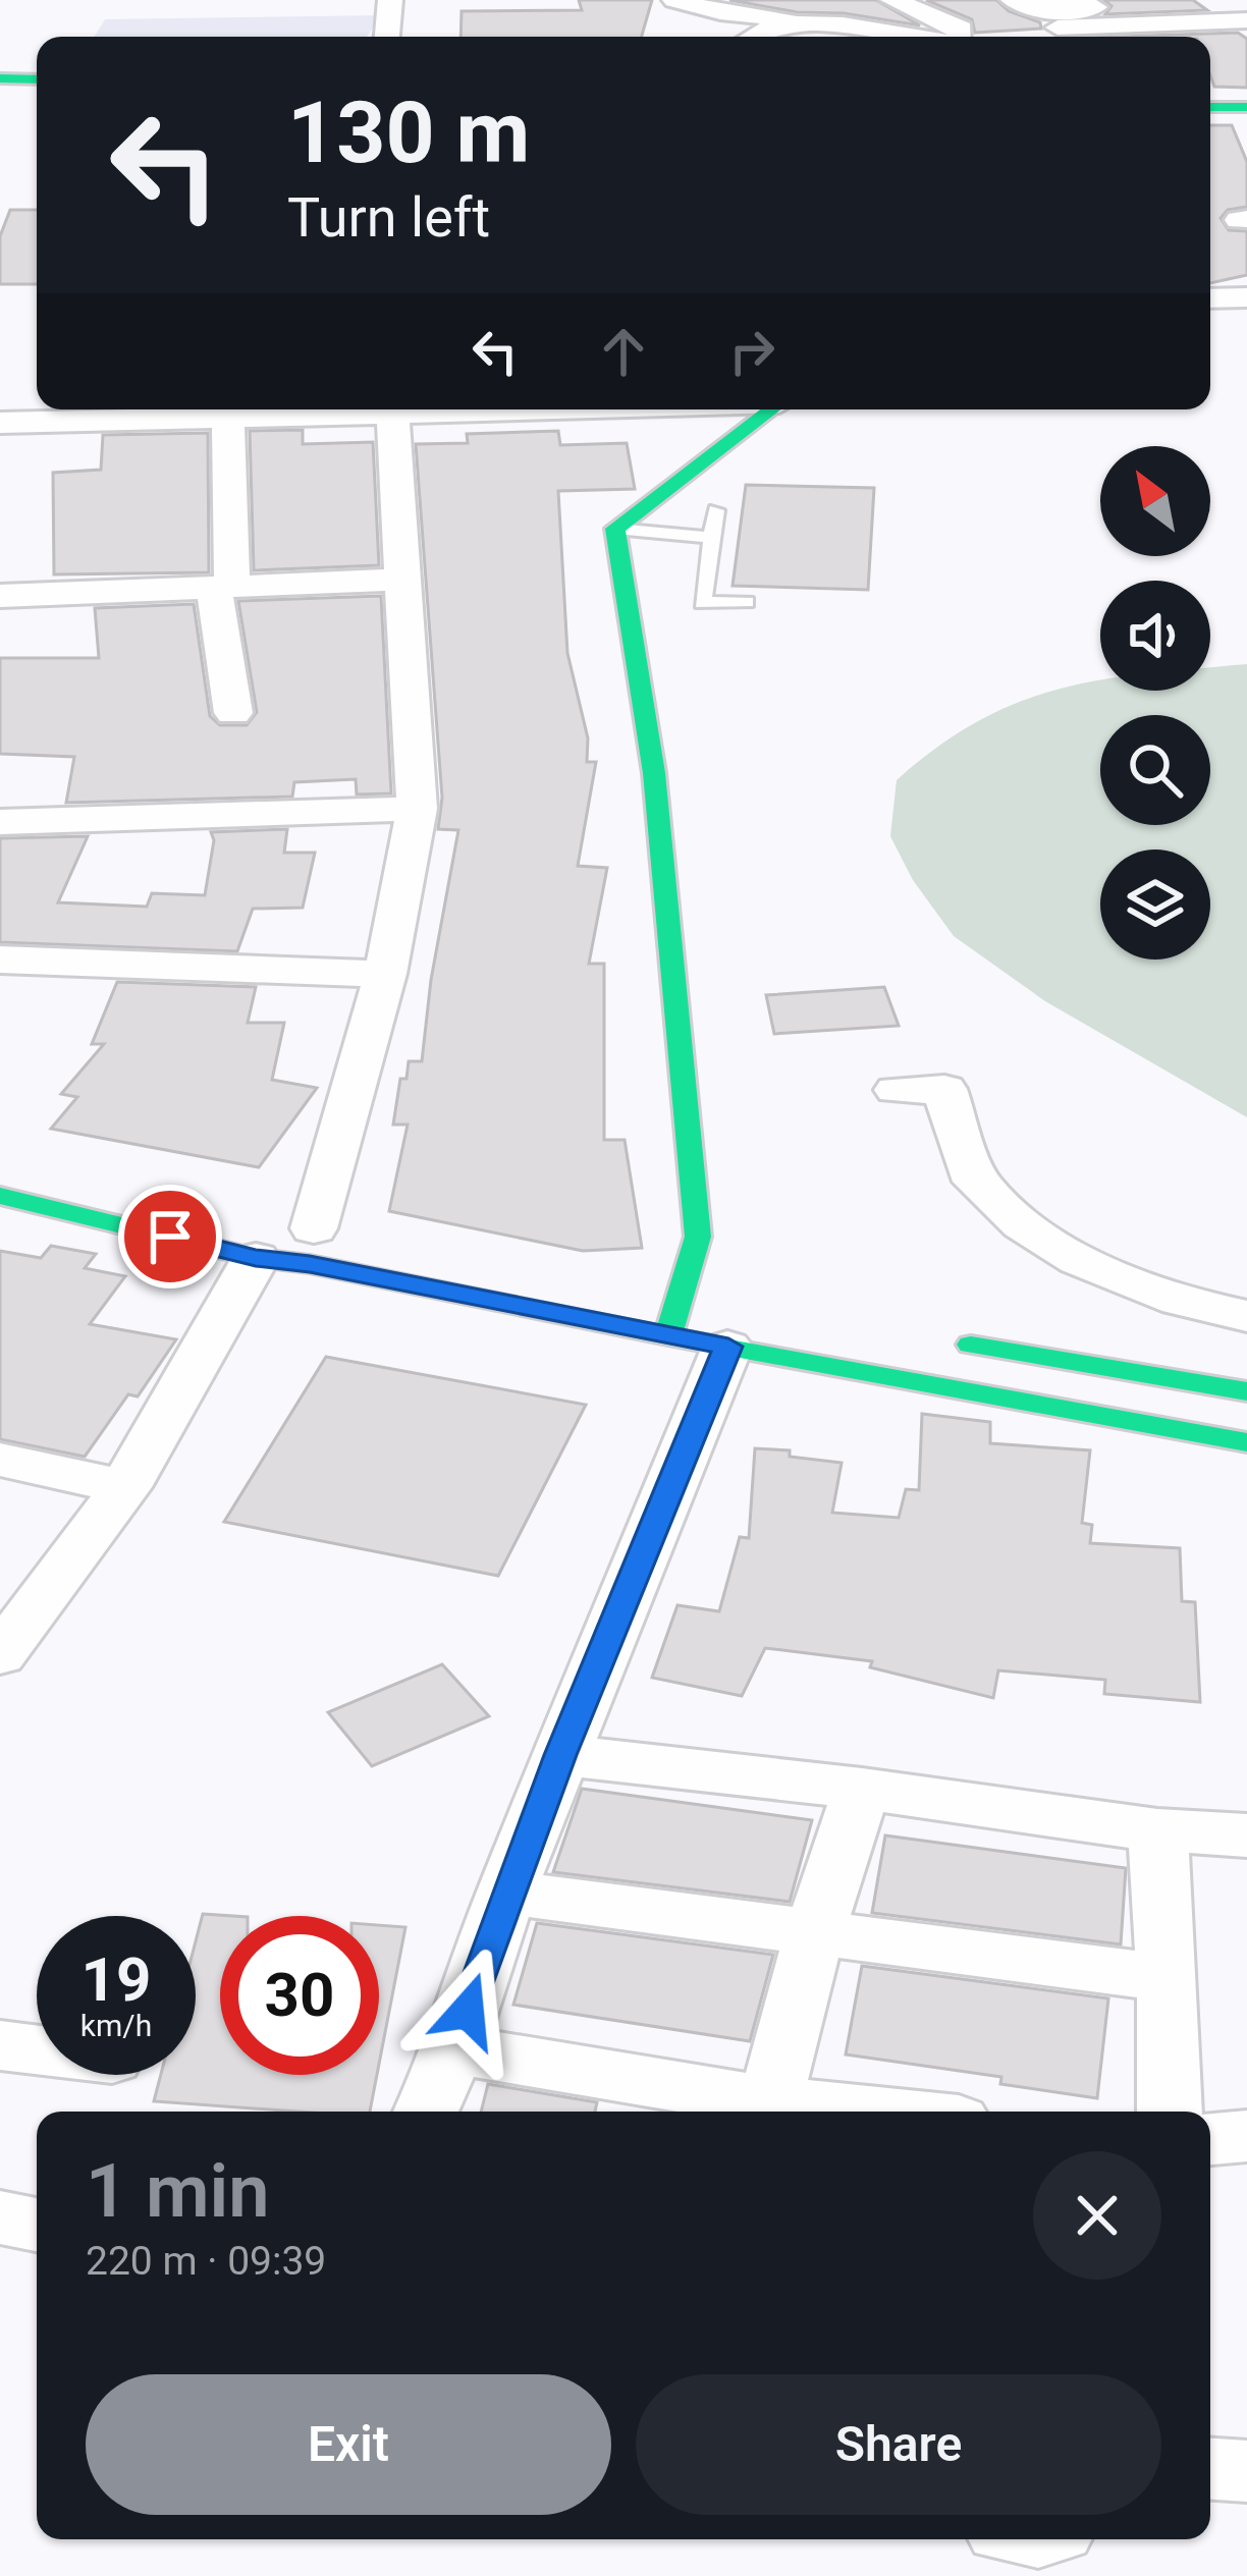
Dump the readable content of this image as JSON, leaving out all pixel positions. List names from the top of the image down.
{
  "north": "top left",
  "page": {
    "turn": ["130 m", "Turn left"],
    "speed": "19 km/h",
    "limit": "30",
    "heading": ["1 min", "220 m · 09:39"],
    "buttons": ["Exit", "Share"]
  }
}
